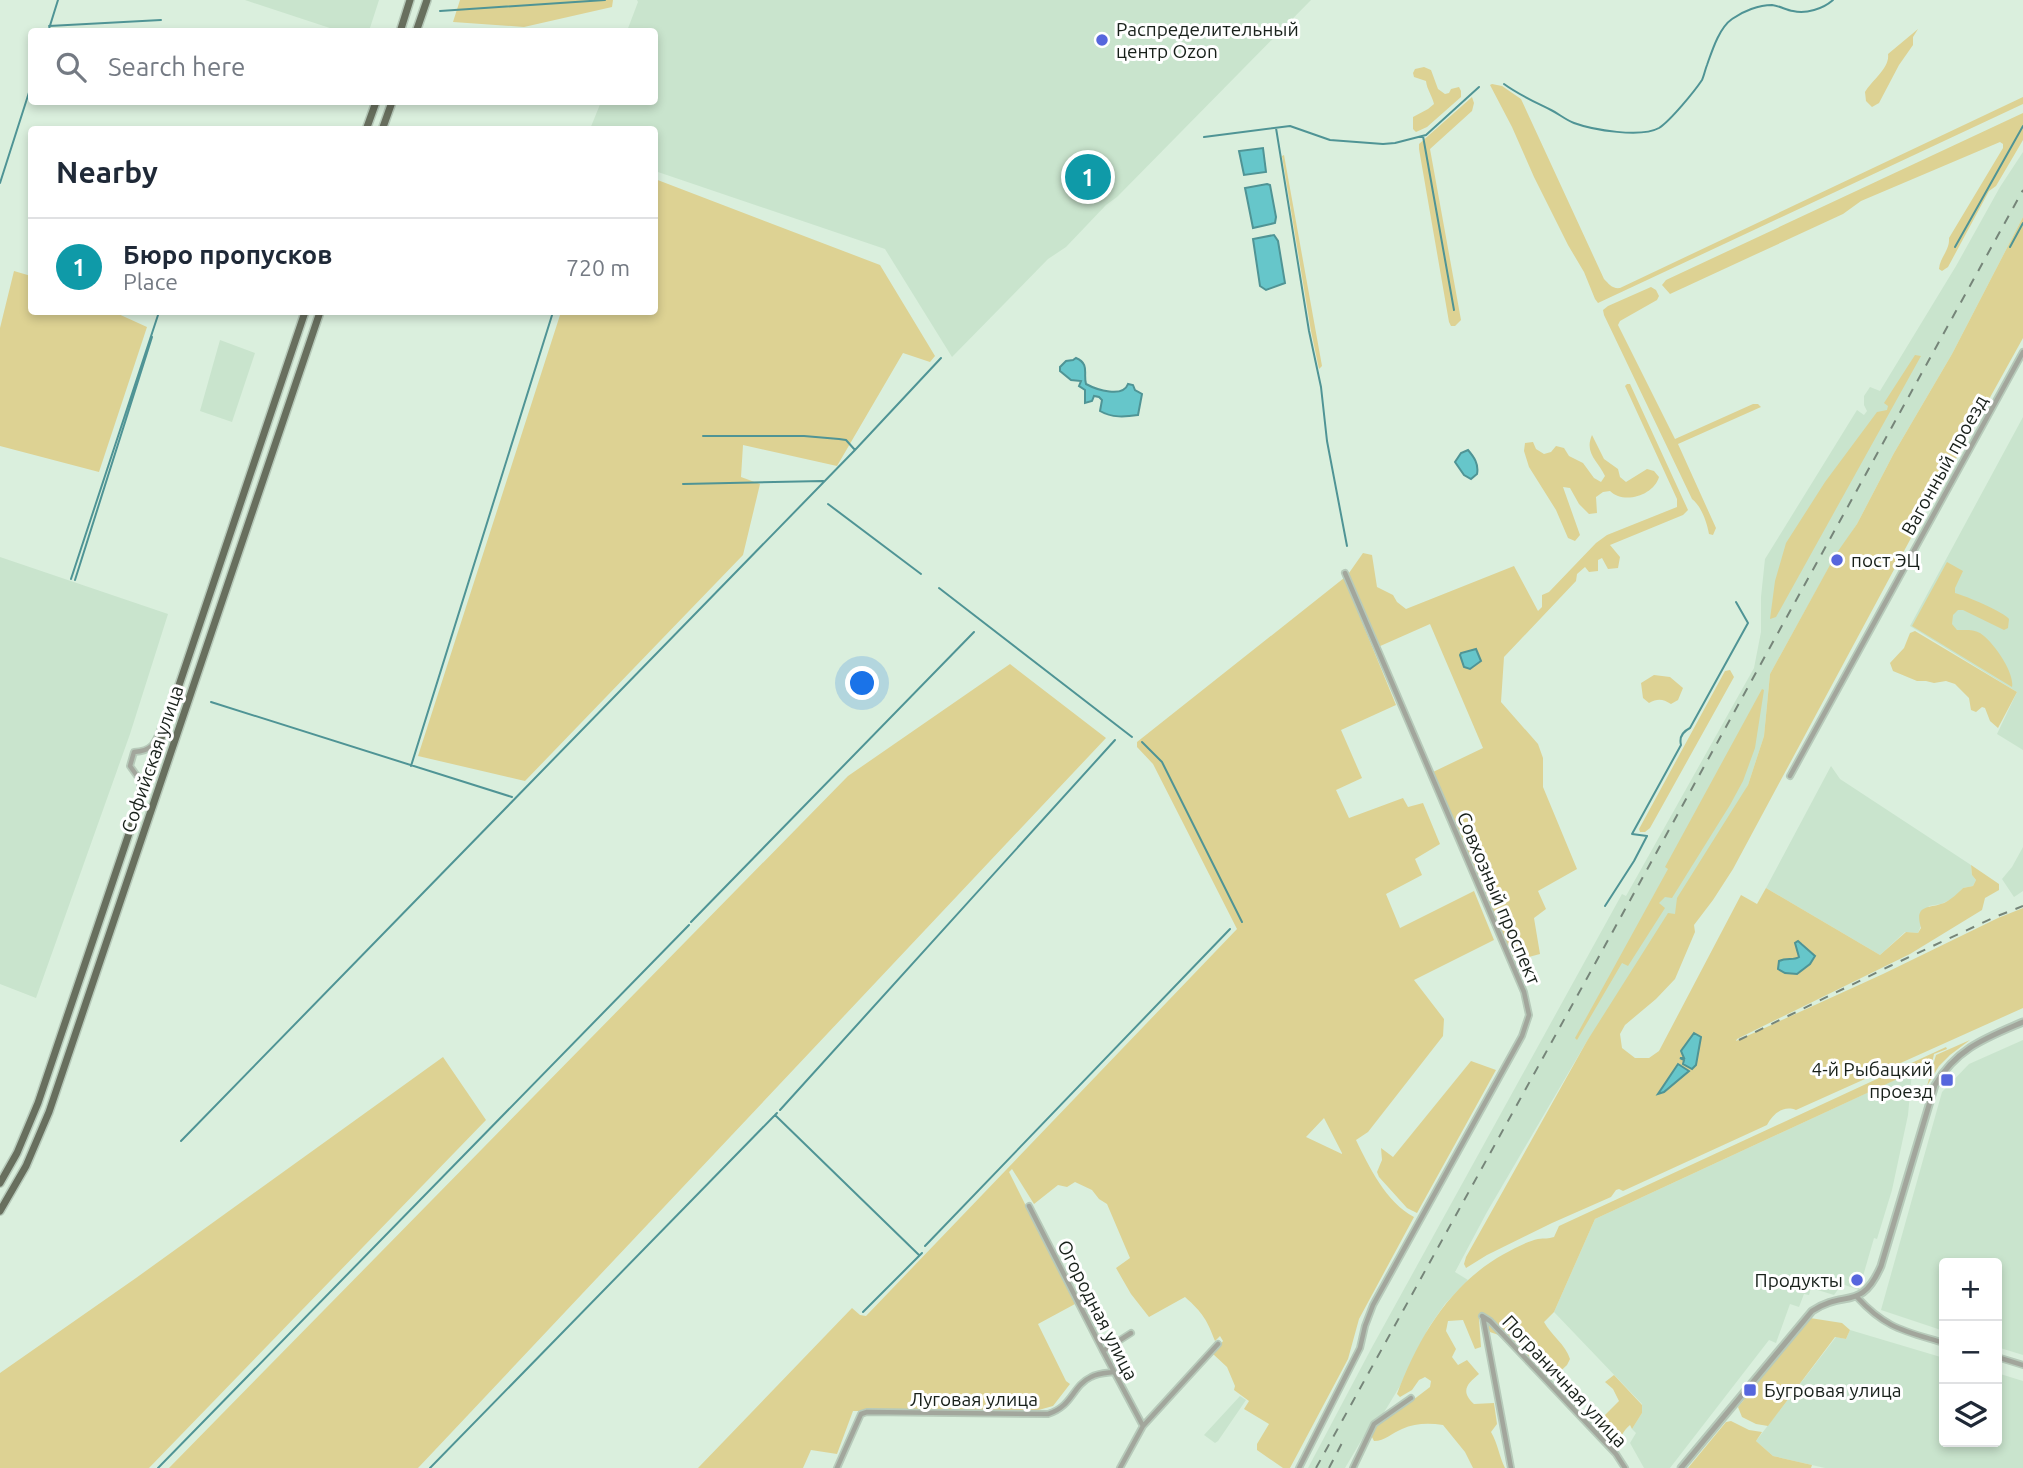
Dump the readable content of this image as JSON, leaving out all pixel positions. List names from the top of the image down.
{
  "streets": {
    "main road": ["Софийская улица"],
    "street": [
      "Вагонный проезд",
      "Совхозный проспект",
      "Огородная улица",
      "Пограничная улица",
      "Луговая улица"
    ]
  },
  "crossings": [
    ["Огородная улица", "Луговая улица"]
  ],
  "places": {
    "other": ["Распределительный центр Ozon", "пост ЭЦ", "Продукты"],
    "transit": ["4-й Рыбацкий проезд", "Бугровая улица"]
  },
  "page": {
    "search": "Search here",
    "heading": "Nearby",
    "pins": "1",
    "list": [
      {
        "mark": "1",
        "name": "Бюро пропусков",
        "note": "Place",
        "value": "720 m"
      }
    ],
    "map_buttons": ["+", "−"]
  }
}
